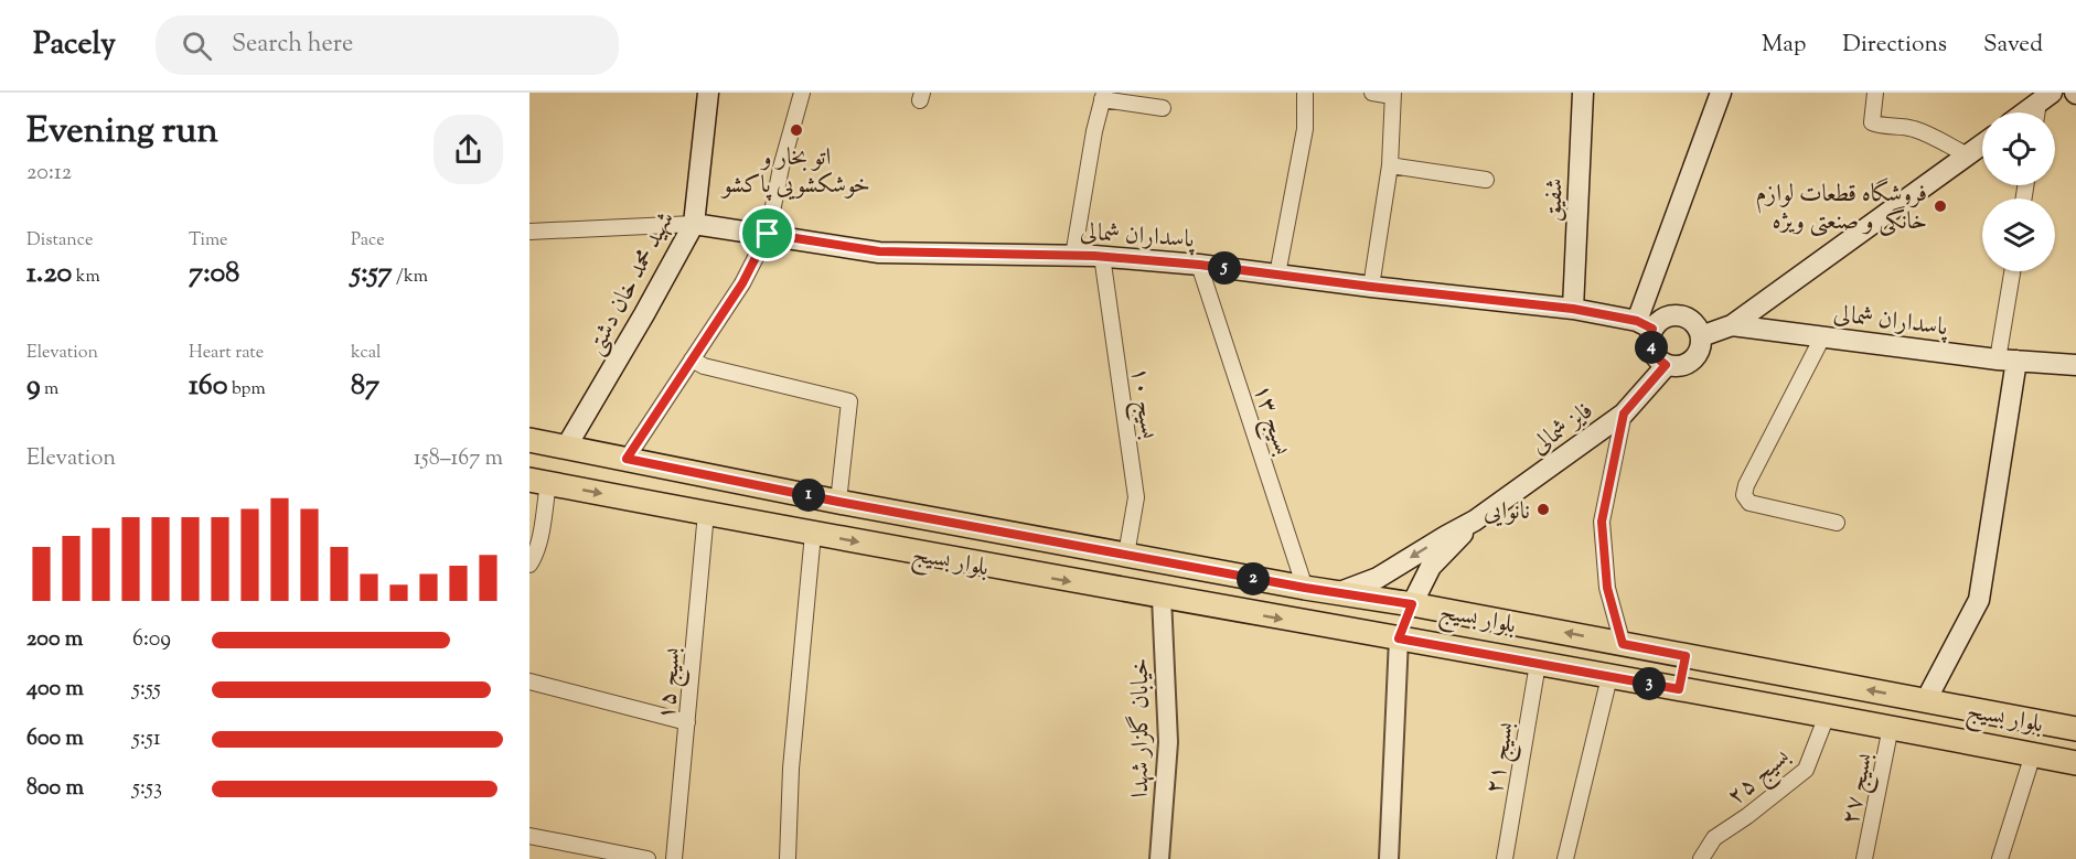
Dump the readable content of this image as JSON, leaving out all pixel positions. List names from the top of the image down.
{
  "streets": {
    "main road": [
      "شفیق",
      "پاسداران شمالی",
      "شهید محمد خان دشتی",
      "فایز شمالی",
      "بلوار بسیج"
    ],
    "street": [
      "بسیج ۱۰",
      "بسیج ۱۳",
      "بسیج ۱۵",
      "خیابان گلزار شهدا",
      "بسیج ۲۱",
      "بسیج ۲۵",
      "بسیج ۲۷"
    ]
  },
  "crossings": [
    ["شفیق", "پاسداران شمالی"],
    ["پاسداران شمالی", "شهید محمد خان دشتی"],
    ["پاسداران شمالی", "بسیج ۱۰"],
    ["پاسداران شمالی", "بسیج ۱۳"],
    ["پاسداران شمالی", "فایز شمالی"],
    ["شهید محمد خان دشتی", "بلوار بسیج"],
    ["بسیج ۱۰", "بلوار بسیج"],
    ["بسیج ۱۳", "بلوار بسیج"],
    ["فایز شمالی", "بلوار بسیج"],
    ["بلوار بسیج", "بسیج ۱۵"],
    ["بلوار بسیج", "خیابان گلزار شهدا"],
    ["بلوار بسیج", "بسیج ۲۱"],
    ["بلوار بسیج", "بسیج ۲۵"],
    ["بلوار بسیج", "بسیج ۲۷"]
  ],
  "places": ["اتو بخار و خوشکشویی پاکشو", "فروشگاه قطعات لوازم خانگی و صنعتی ویژه", "نانوایی"],
  "page": {
    "header": "Pacely",
    "search": "Search here",
    "nav": ["Map", "Directions", "Saved"],
    "heading": ["Evening run", "20:12"],
    "stats": [
      ["Distance", "1.20 km"],
      ["Time", "7:08"],
      ["Pace", "5:57 /km"],
      ["Elevation", "9 m"],
      ["Heart rate", "160 bpm"],
      ["kcal", "87"]
    ],
    "pins": [
      "5",
      "4",
      "1",
      "2",
      "3"
    ],
    "chart": ["Elevation", "158–167 m"],
    "list": [
      {
        "name": "200 m",
        "note": "6:09"
      },
      {
        "name": "400 m",
        "note": "5:55"
      },
      {
        "name": "600 m",
        "note": "5:51"
      },
      {
        "name": "800 m",
        "note": "5:53"
      }
    ]
  }
}
